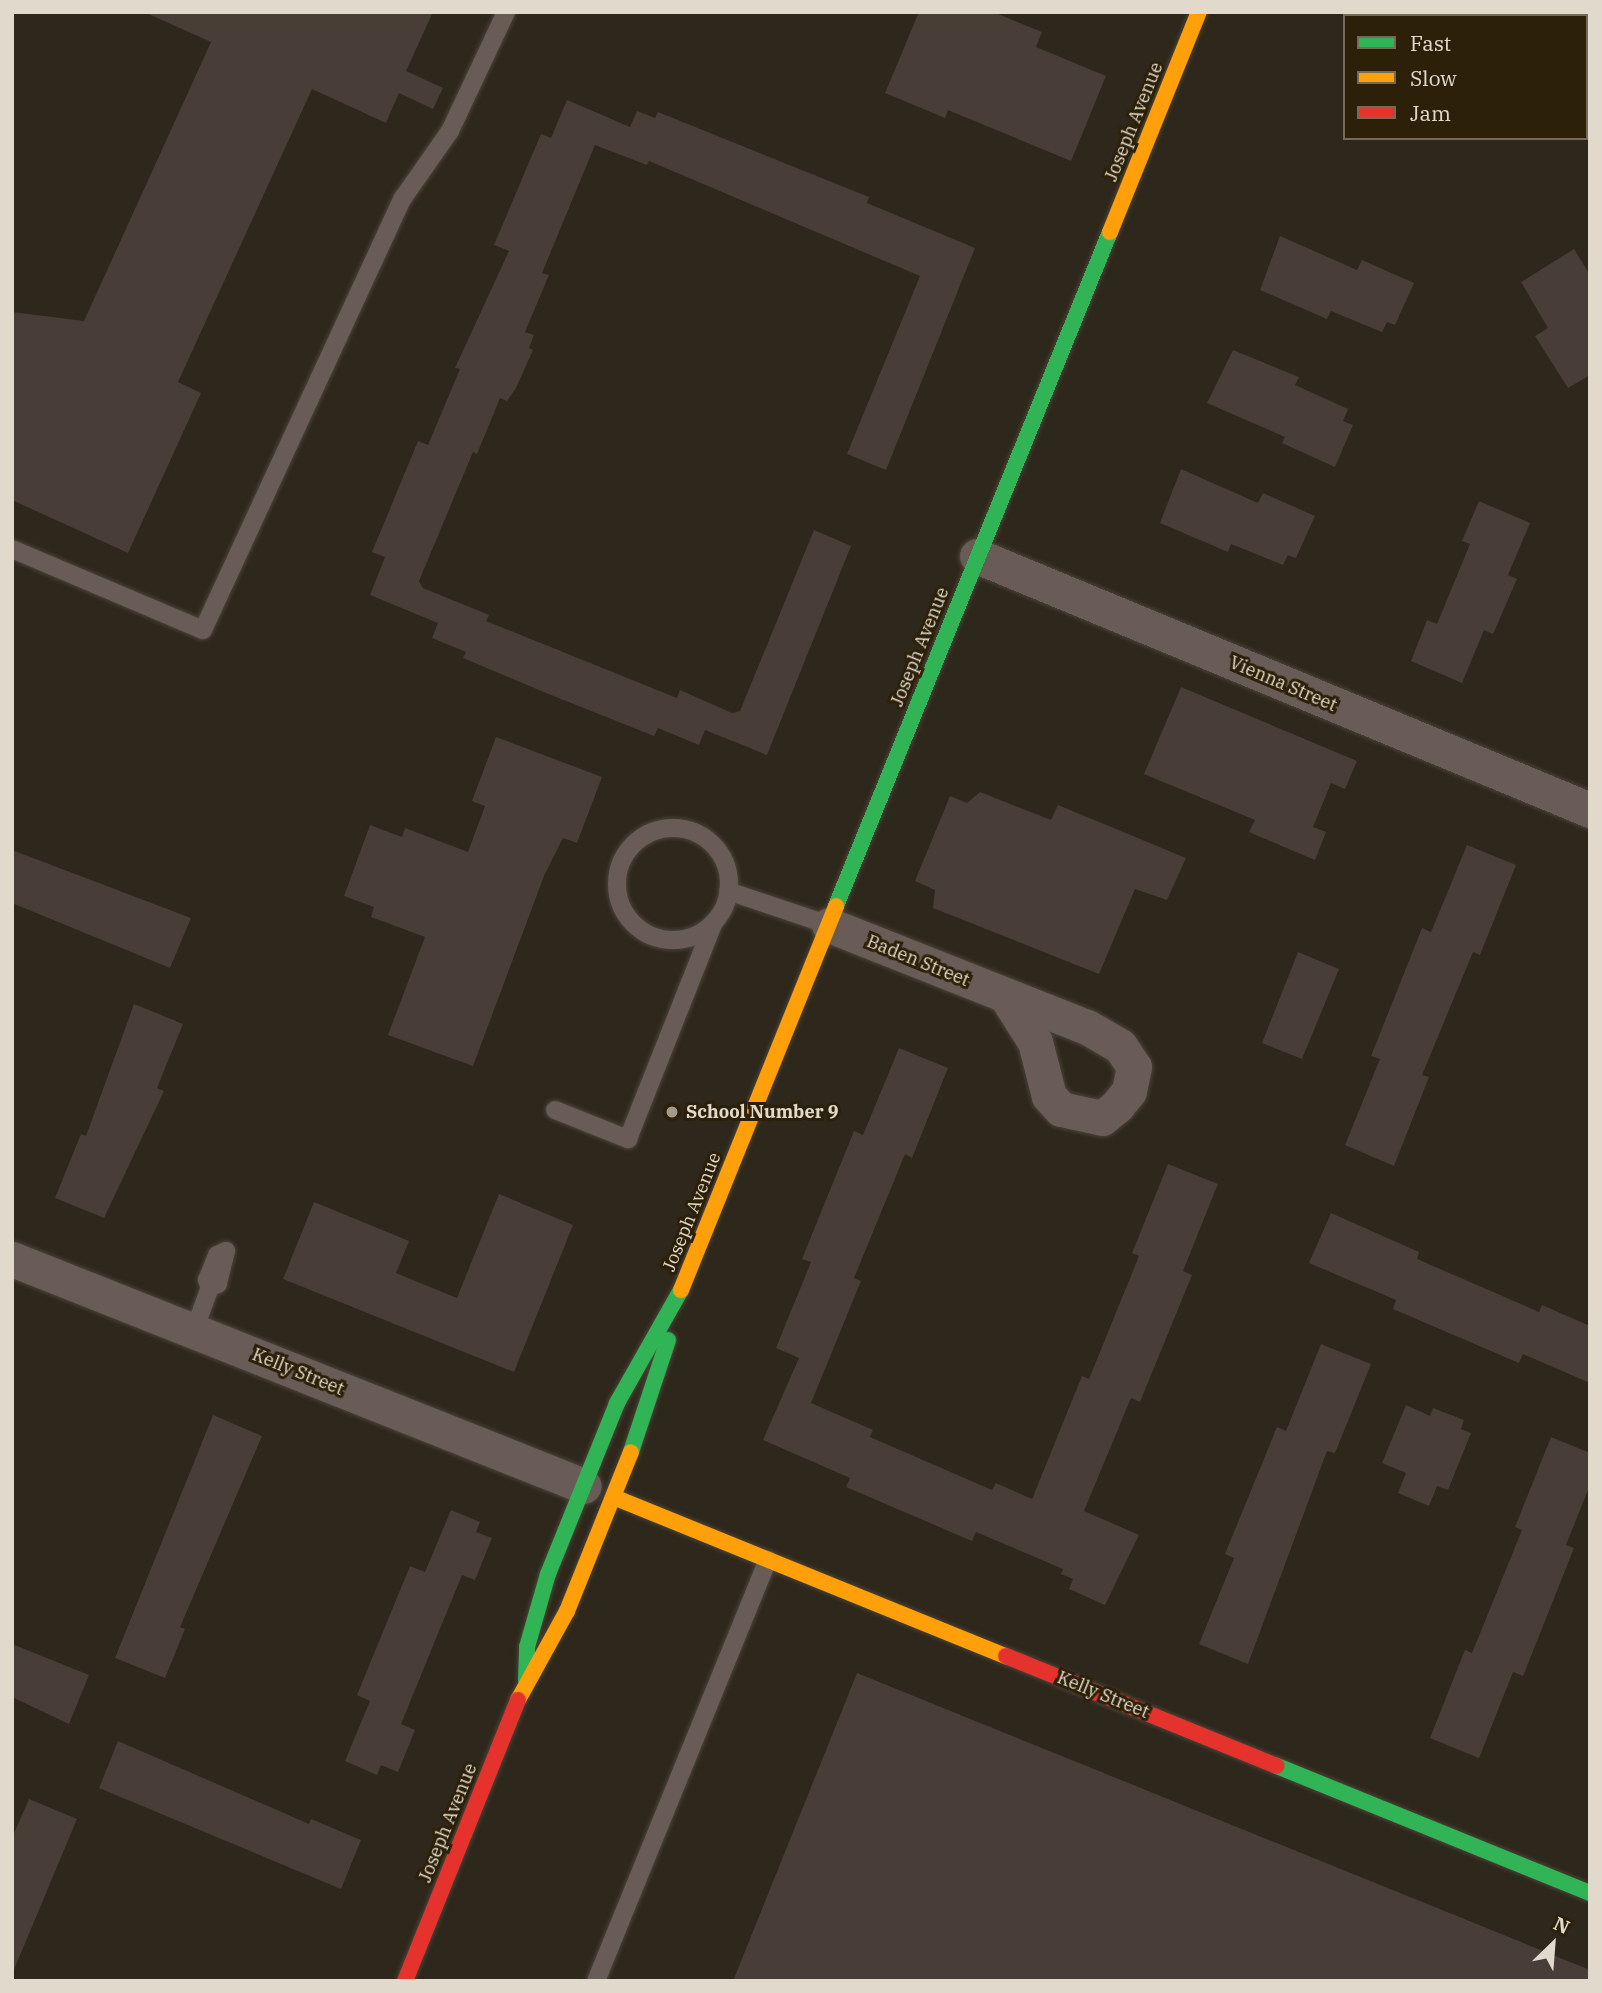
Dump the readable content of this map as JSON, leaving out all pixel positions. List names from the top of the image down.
{
  "streets": {
    "main road": ["Joseph Avenue", "Kelly Street"],
    "street": ["Vienna Street", "Baden Street"]
  },
  "crossings": [
    ["Joseph Avenue", "Vienna Street"],
    ["Joseph Avenue", "Baden Street"],
    ["Joseph Avenue", "Kelly Street"]
  ],
  "places": ["School Number 9"],
  "legend": ["Fast", "Slow", "Jam"],
  "north": "top right"
}
